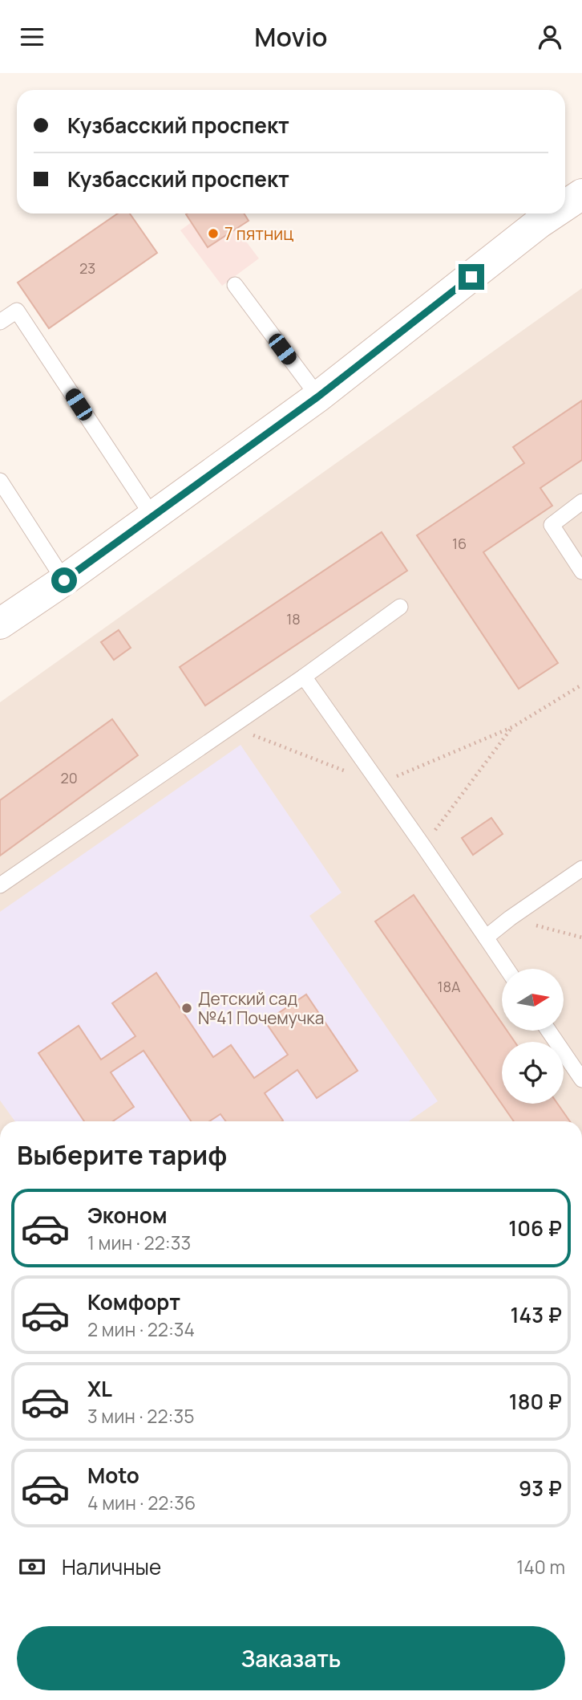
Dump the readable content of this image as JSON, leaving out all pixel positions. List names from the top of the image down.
{
  "places": ["7 пятниц", "Детский сад №41 Почемучка"],
  "house_numbers": [
    "23",
    "16",
    "18",
    "20",
    "18А"
  ],
  "north": "right",
  "page": {
    "header": "Movio",
    "banner": ["Кузбасский проспект", "Кузбасский проспект"],
    "heading": "Выберите тариф",
    "list": [
      {
        "name": "Эконом",
        "note": "1 мин · 22:33",
        "value": "106 ₽"
      },
      {
        "name": "Комфорт",
        "note": "2 мин · 22:34",
        "value": "143 ₽"
      },
      {
        "name": "XL",
        "note": "3 мин · 22:35",
        "value": "180 ₽"
      },
      {
        "name": "Moto",
        "note": "4 мин · 22:36",
        "value": "93 ₽"
      }
    ],
    "pay": ["Наличные", "140 m"],
    "buttons": "Заказать"
  }
}
